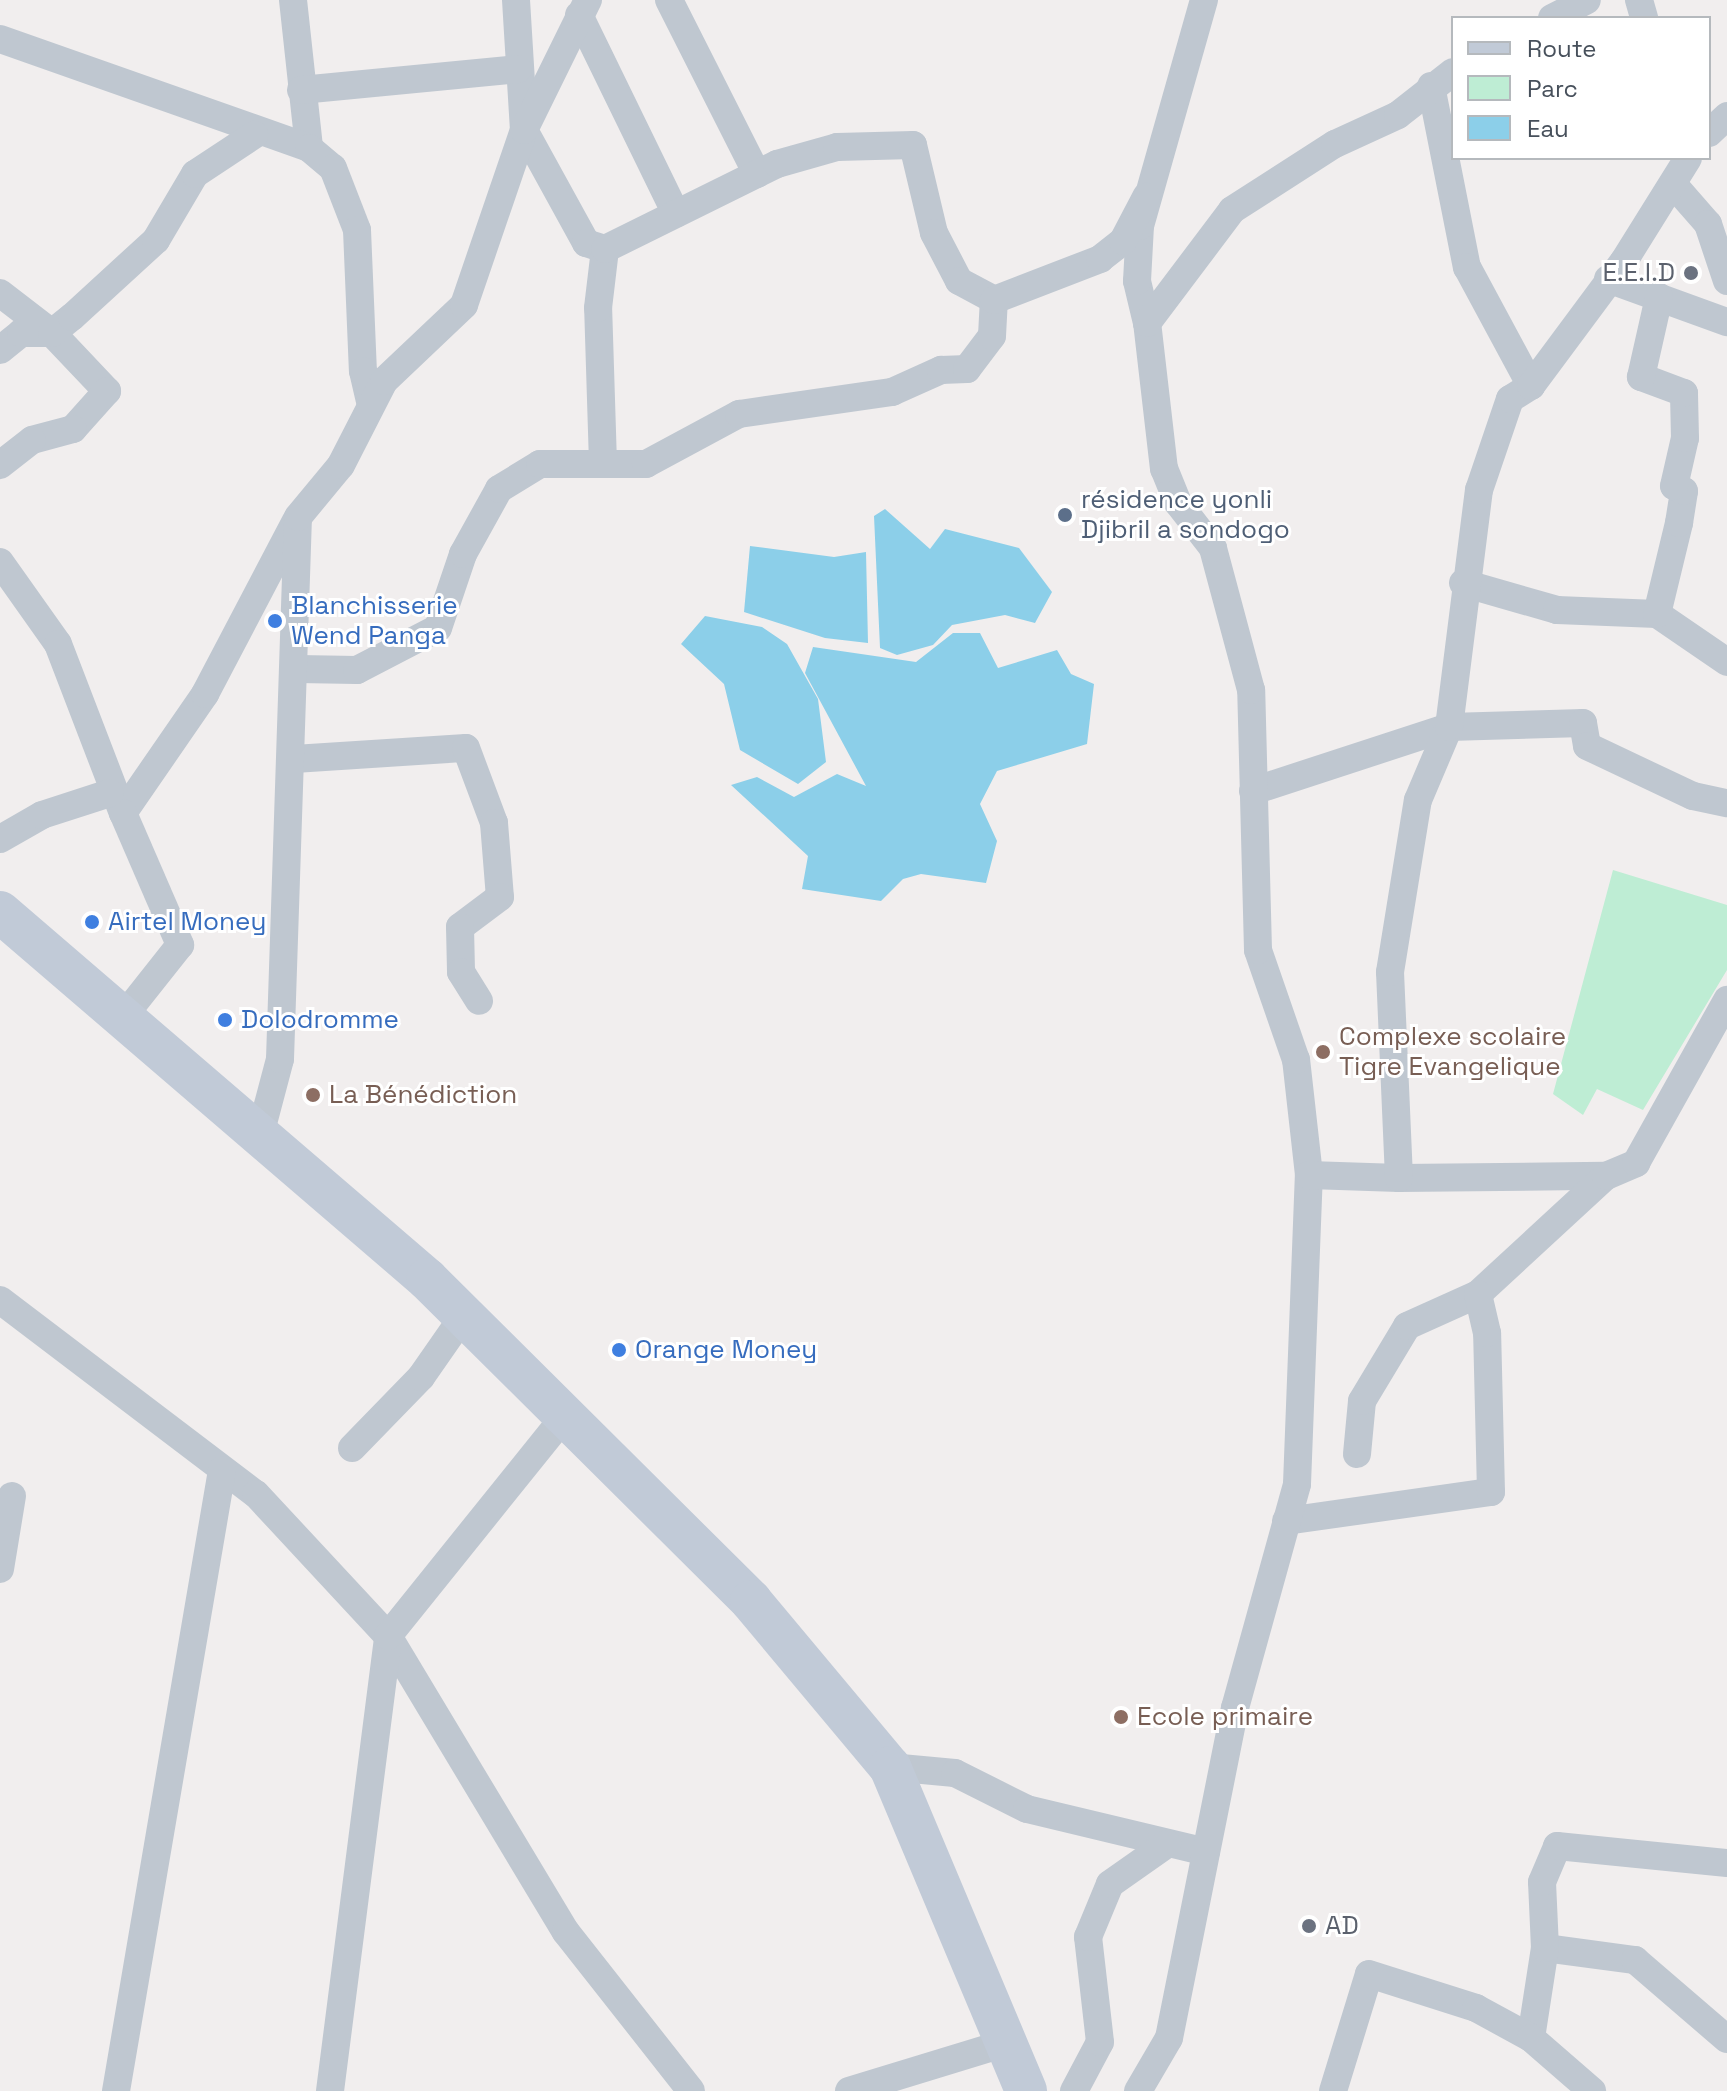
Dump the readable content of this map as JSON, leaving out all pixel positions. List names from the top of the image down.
{
  "places": [
    "E.E.I.D",
    "résidence yonli Djibril a sondogo",
    "Blanchisserie Wend Panga",
    "Airtel Money",
    "Dolodromme",
    "Complexe scolaire Tigre Evangelique",
    "La Bénédiction",
    "Orange Money",
    "Ecole primaire",
    "AD"
  ],
  "legend": ["Route", "Parc", "Eau"]
}
